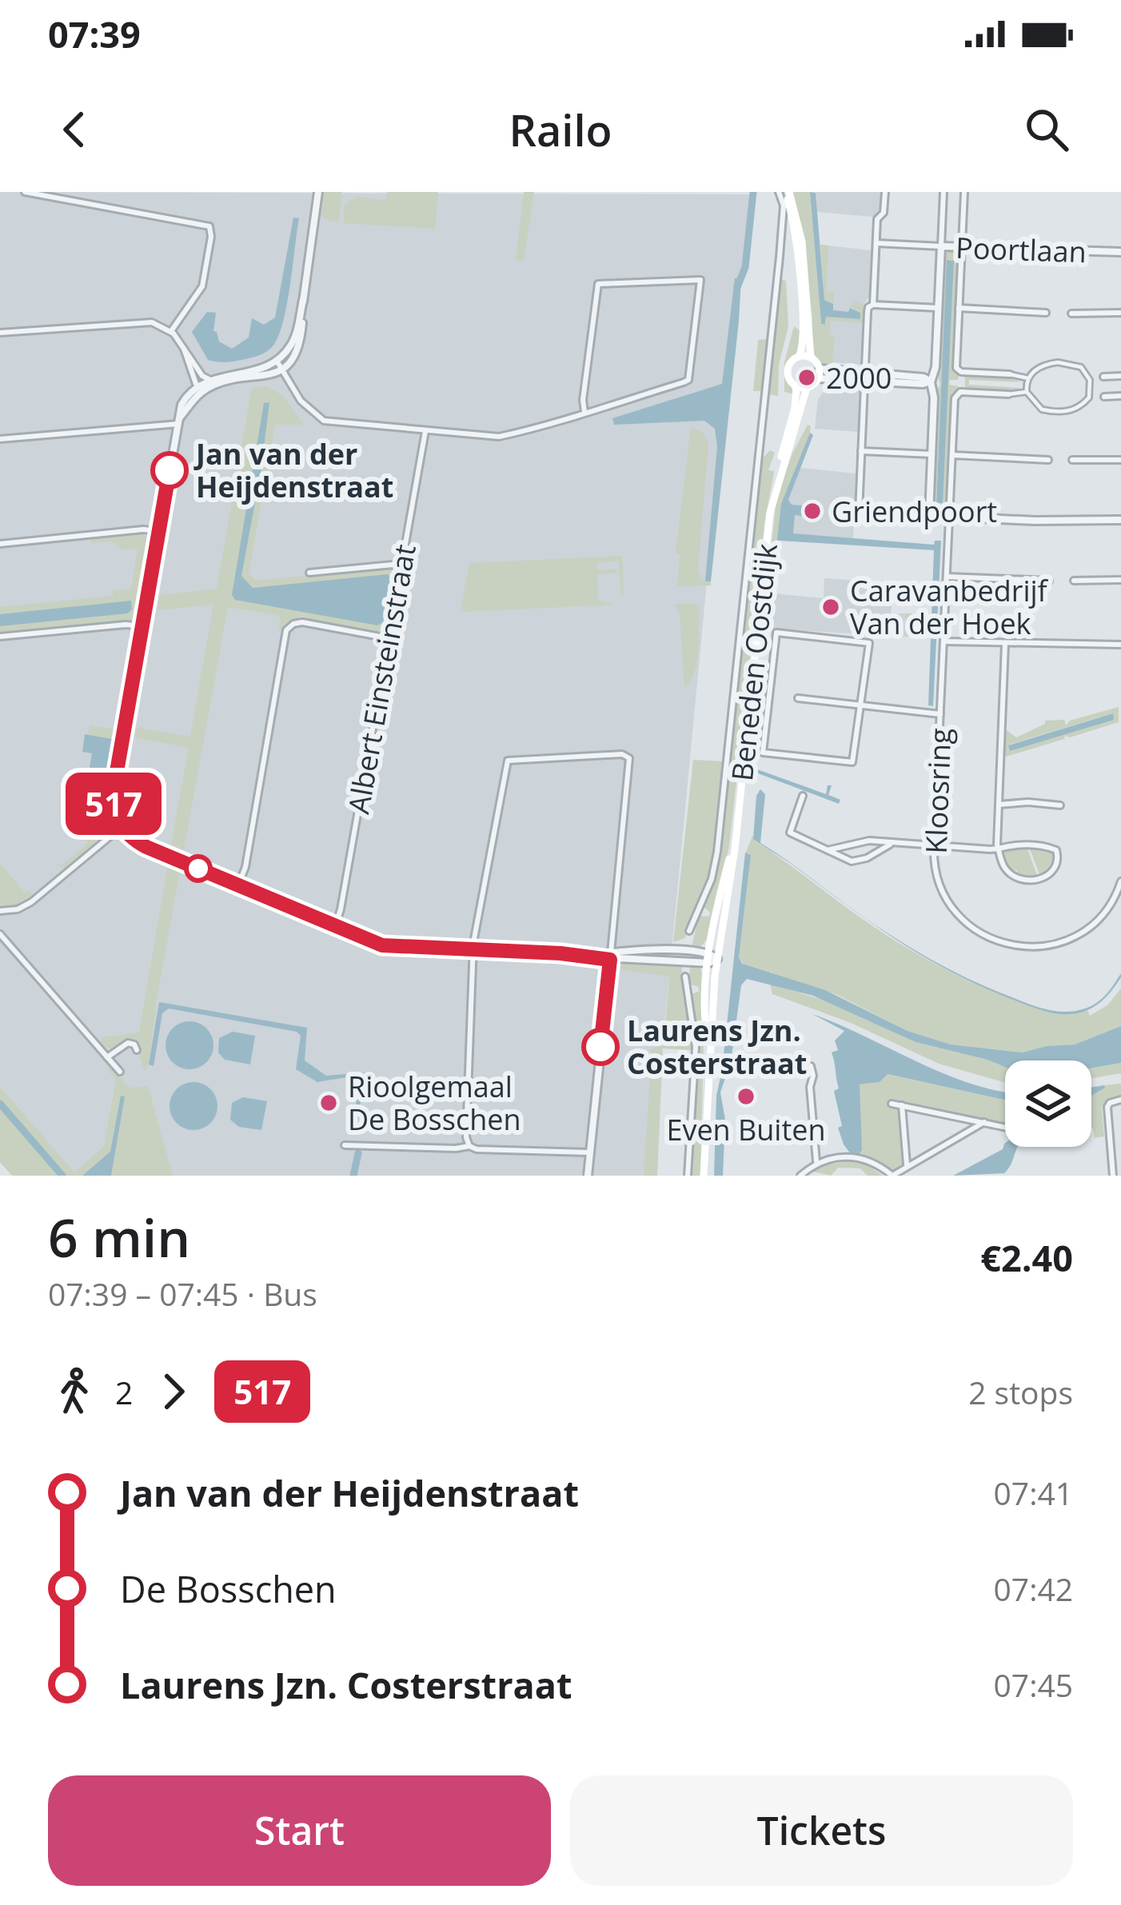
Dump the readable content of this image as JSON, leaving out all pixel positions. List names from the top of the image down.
{
  "streets": {
    "main road": ["Beneden Oostdijk"],
    "street": ["Poortlaan", "Albert Einsteinstraat", "Kloosring"]
  },
  "places": [
    "2000",
    "Jan van der Heijdenstraat",
    "Griendpoort",
    "Caravanbedrijf Van der Hoek",
    "Laurens Jzn. Costerstraat",
    "Even Buiten",
    "Rioolgemaal De Bosschen"
  ],
  "lines": ["bus line 517"],
  "page": {
    "status": "07:39",
    "header": "Railo",
    "on_map": "517",
    "heading": ["6 min", "07:39 – 07:45 · Bus", "€2.40"],
    "legs": ["2", "517", "2 stops"],
    "list": [
      {
        "name": "Jan van der Heijdenstraat",
        "value": "07:41"
      },
      {
        "name": "De Bosschen",
        "value": "07:42"
      },
      {
        "name": "Laurens Jzn. Costerstraat",
        "value": "07:45"
      }
    ],
    "buttons": ["Start", "Tickets"]
  }
}
